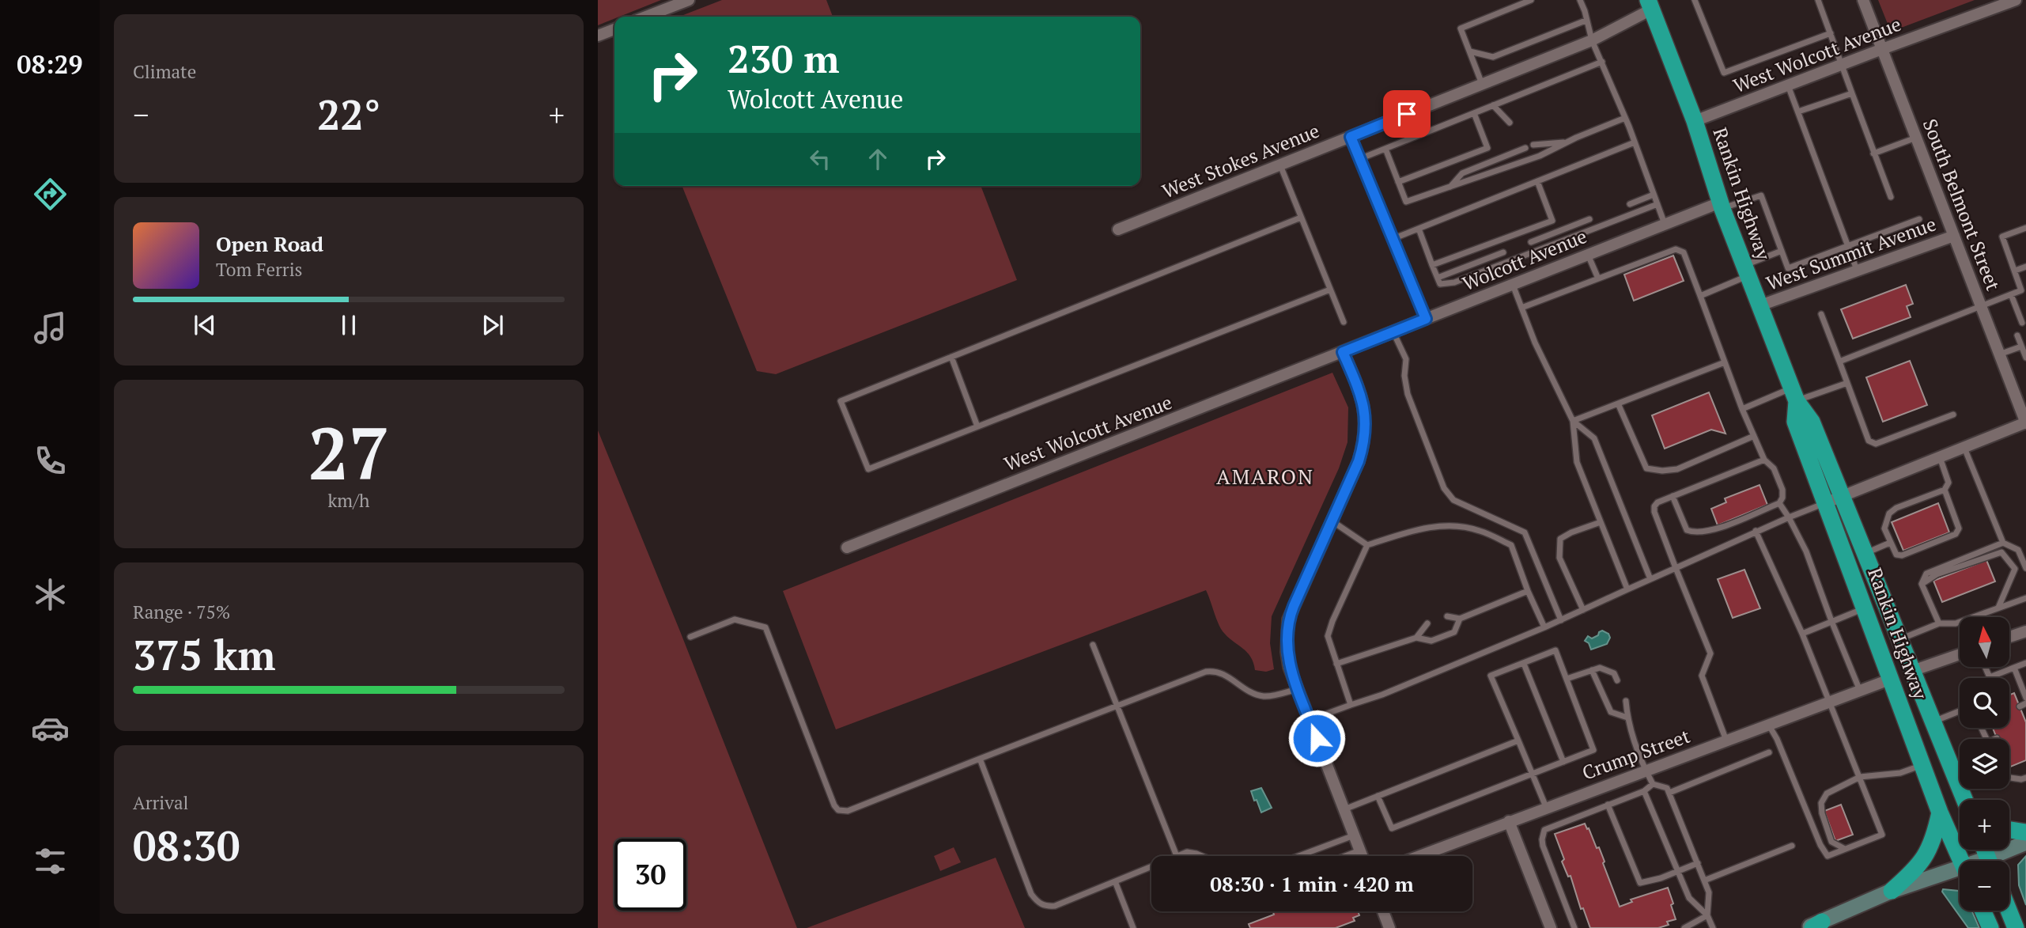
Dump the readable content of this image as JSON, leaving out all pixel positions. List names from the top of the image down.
{
  "streets": {
    "highway": ["Rankin Highway"],
    "street": [
      "West Wolcott Avenue",
      "West Stokes Avenue",
      "South Belmont Street",
      "West Summit Avenue",
      "Wolcott Avenue",
      "Crump Street"
    ]
  },
  "crossings": [
    ["West Wolcott Avenue", "Rankin Highway"],
    ["West Wolcott Avenue", "South Belmont Street"],
    ["West Wolcott Avenue", "Wolcott Avenue"],
    ["West Stokes Avenue", "Rankin Highway"],
    ["Rankin Highway", "West Summit Avenue"],
    ["Rankin Highway", "Wolcott Avenue"],
    ["Rankin Highway", "Crump Street"],
    ["South Belmont Street", "West Summit Avenue"]
  ],
  "districts": ["AMARON"],
  "north": "top",
  "page": {
    "tabs": "08:29",
    "tile": [
      "Climate",
      ["27", "km/h"],
      ["Range · 75%", "375 km"],
      ["Arrival", "08:30"]
    ],
    "turn": ["230 m", "Wolcott Avenue"],
    "heat": ["−", "22°", "+"],
    "song": ["Open Road", "Tom Ferris"],
    "map_buttons": ["+", "−"],
    "limit": "30",
    "trip": "08:30 · 1 min · 420 m"
  }
}
